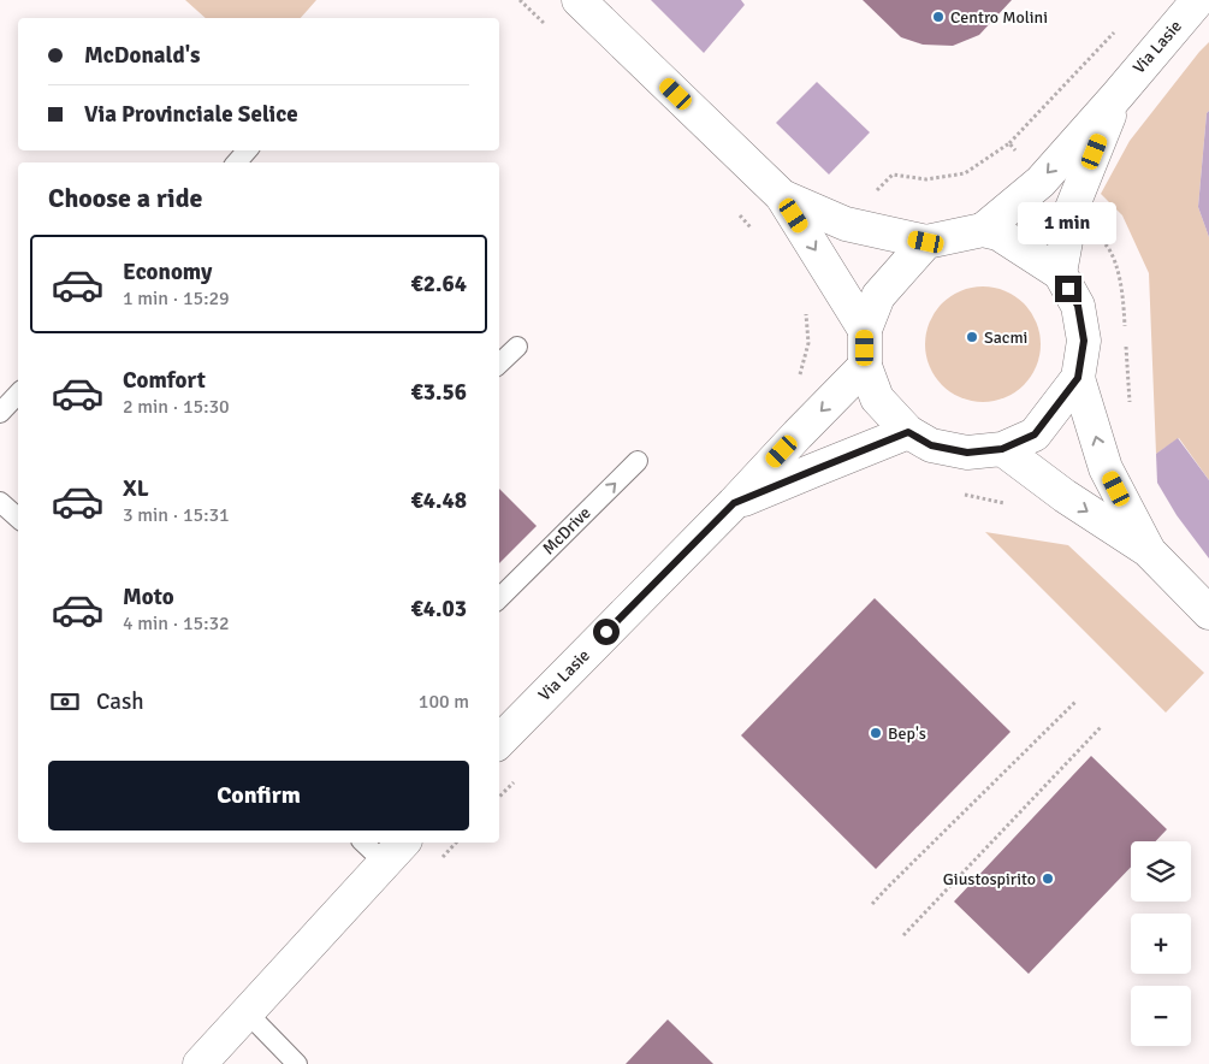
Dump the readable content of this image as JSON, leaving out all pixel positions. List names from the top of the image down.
{
  "streets": {
    "main road": ["Via Lasie"],
    "lane": ["McDrive"]
  },
  "one_way": ["McDrive"],
  "places": [
    "Centro Molini",
    "Sacmi",
    "Bep's",
    "Giustospirito"
  ],
  "page": {
    "banner": ["McDonald's", "Via Provinciale Selice"],
    "heading": "Choose a ride",
    "bubble": "1 min",
    "list": [
      {
        "name": "Economy",
        "note": "1 min · 15:29",
        "value": "€2.64"
      },
      {
        "name": "Comfort",
        "note": "2 min · 15:30",
        "value": "€3.56"
      },
      {
        "name": "XL",
        "note": "3 min · 15:31",
        "value": "€4.48"
      },
      {
        "name": "Moto",
        "note": "4 min · 15:32",
        "value": "€4.03"
      }
    ],
    "pay": ["Cash", "100 m"],
    "buttons": "Confirm",
    "map_buttons": ["+", "−"]
  }
}
